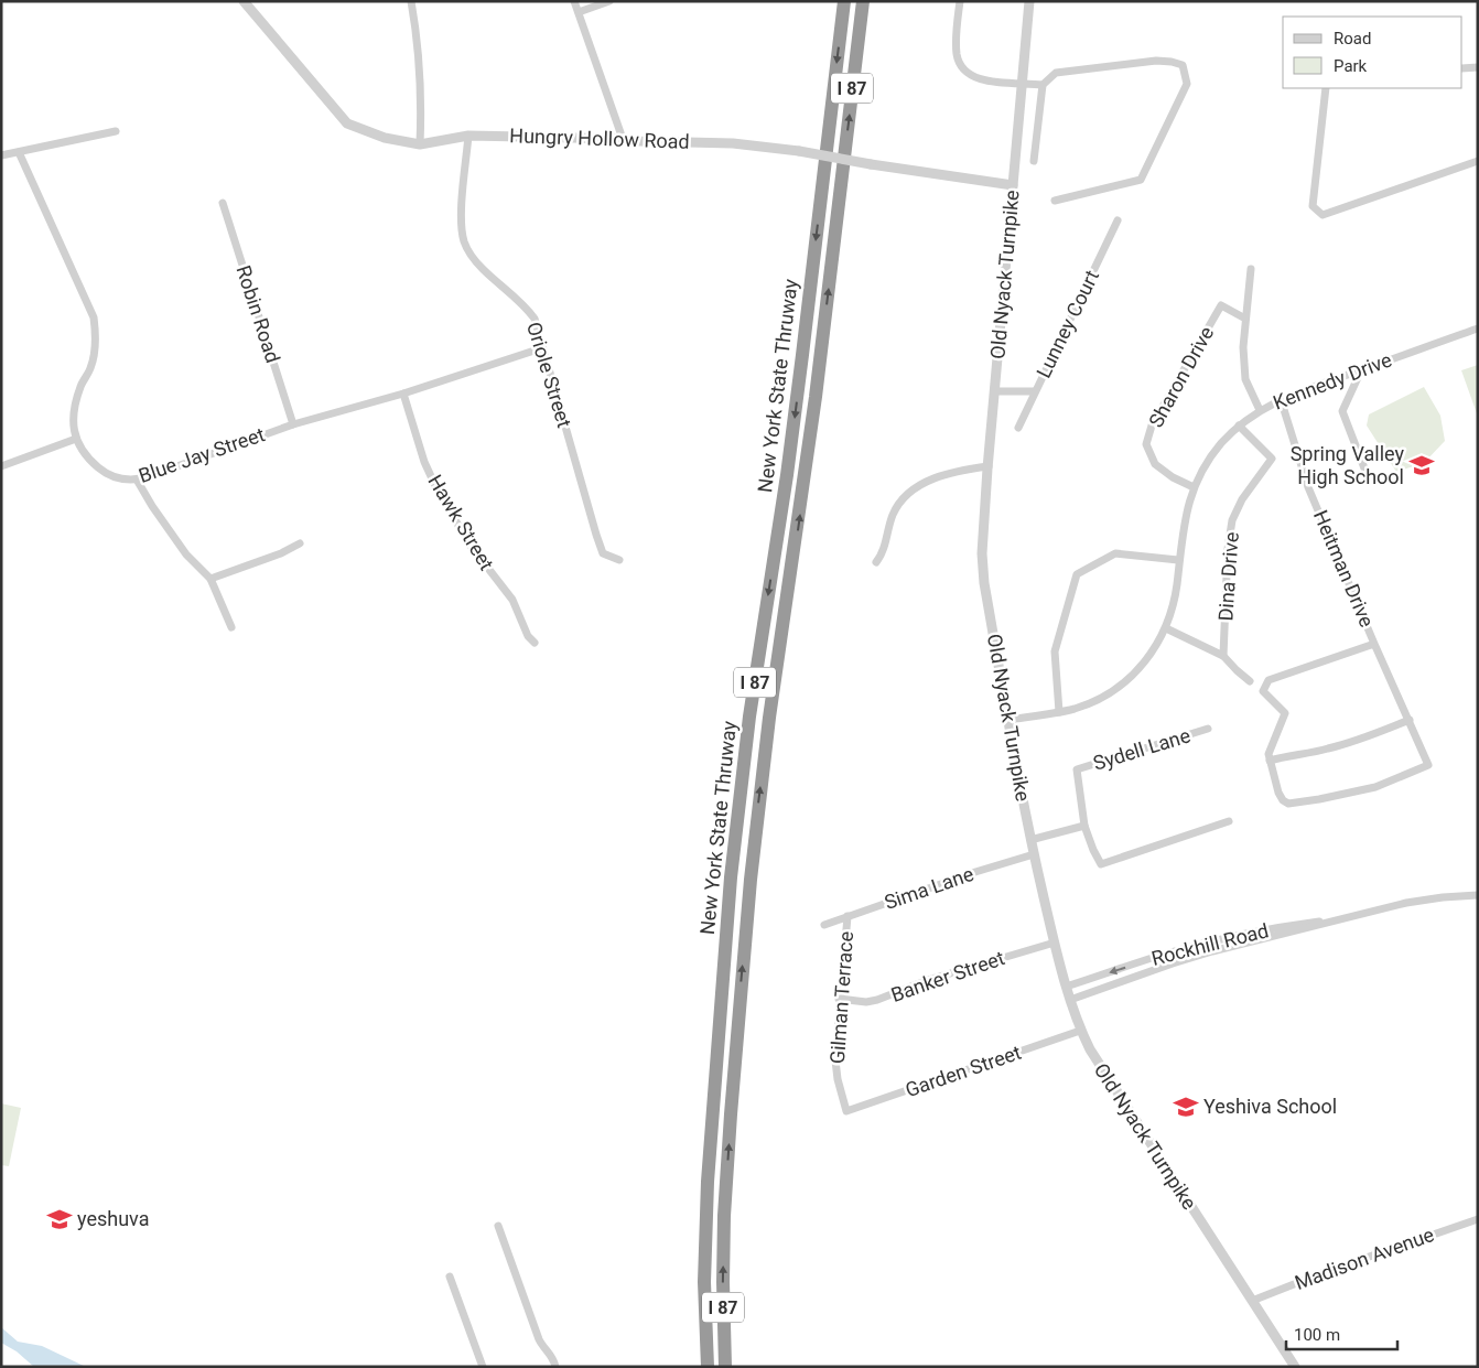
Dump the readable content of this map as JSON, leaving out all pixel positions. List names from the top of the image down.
{
  "streets": {
    "highway": ["I 87", "New York State Thruway"],
    "street": [
      "Hungry Hollow Road",
      "Old Nyack Turnpike",
      "Robin Road",
      "Lunney Court",
      "Oriole Street",
      "Sharon Drive",
      "Kennedy Drive",
      "Blue Jay Street",
      "Hawk Street",
      "Heitman Drive",
      "Dina Drive",
      "Sydell Lane",
      "Sima Lane",
      "Rockhill Road",
      "Banker Street",
      "Gilman Terrace",
      "Garden Street",
      "Madison Avenue"
    ]
  },
  "crossings": [
    ["Hungry Hollow Road", "Old Nyack Turnpike"],
    ["Hungry Hollow Road", "Oriole Street"],
    ["Old Nyack Turnpike", "Kennedy Drive"],
    ["Old Nyack Turnpike", "Sima Lane"],
    ["Old Nyack Turnpike", "Rockhill Road"],
    ["Old Nyack Turnpike", "Banker Street"],
    ["Old Nyack Turnpike", "Garden Street"],
    ["Old Nyack Turnpike", "Madison Avenue"],
    ["Robin Road", "Blue Jay Street"],
    ["Oriole Street", "Blue Jay Street"],
    ["Sharon Drive", "Kennedy Drive"],
    ["Kennedy Drive", "Heitman Drive"],
    ["Kennedy Drive", "Dina Drive"],
    ["Blue Jay Street", "Hawk Street"],
    ["Sima Lane", "Gilman Terrace"],
    ["Banker Street", "Gilman Terrace"],
    ["Gilman Terrace", "Garden Street"]
  ],
  "places": {
    "school or university": ["Spring Valley High School", "Yeshiva School", "yeshuva"]
  },
  "legend": ["Road", "Park"],
  "scale_bar": "100 m"
}
